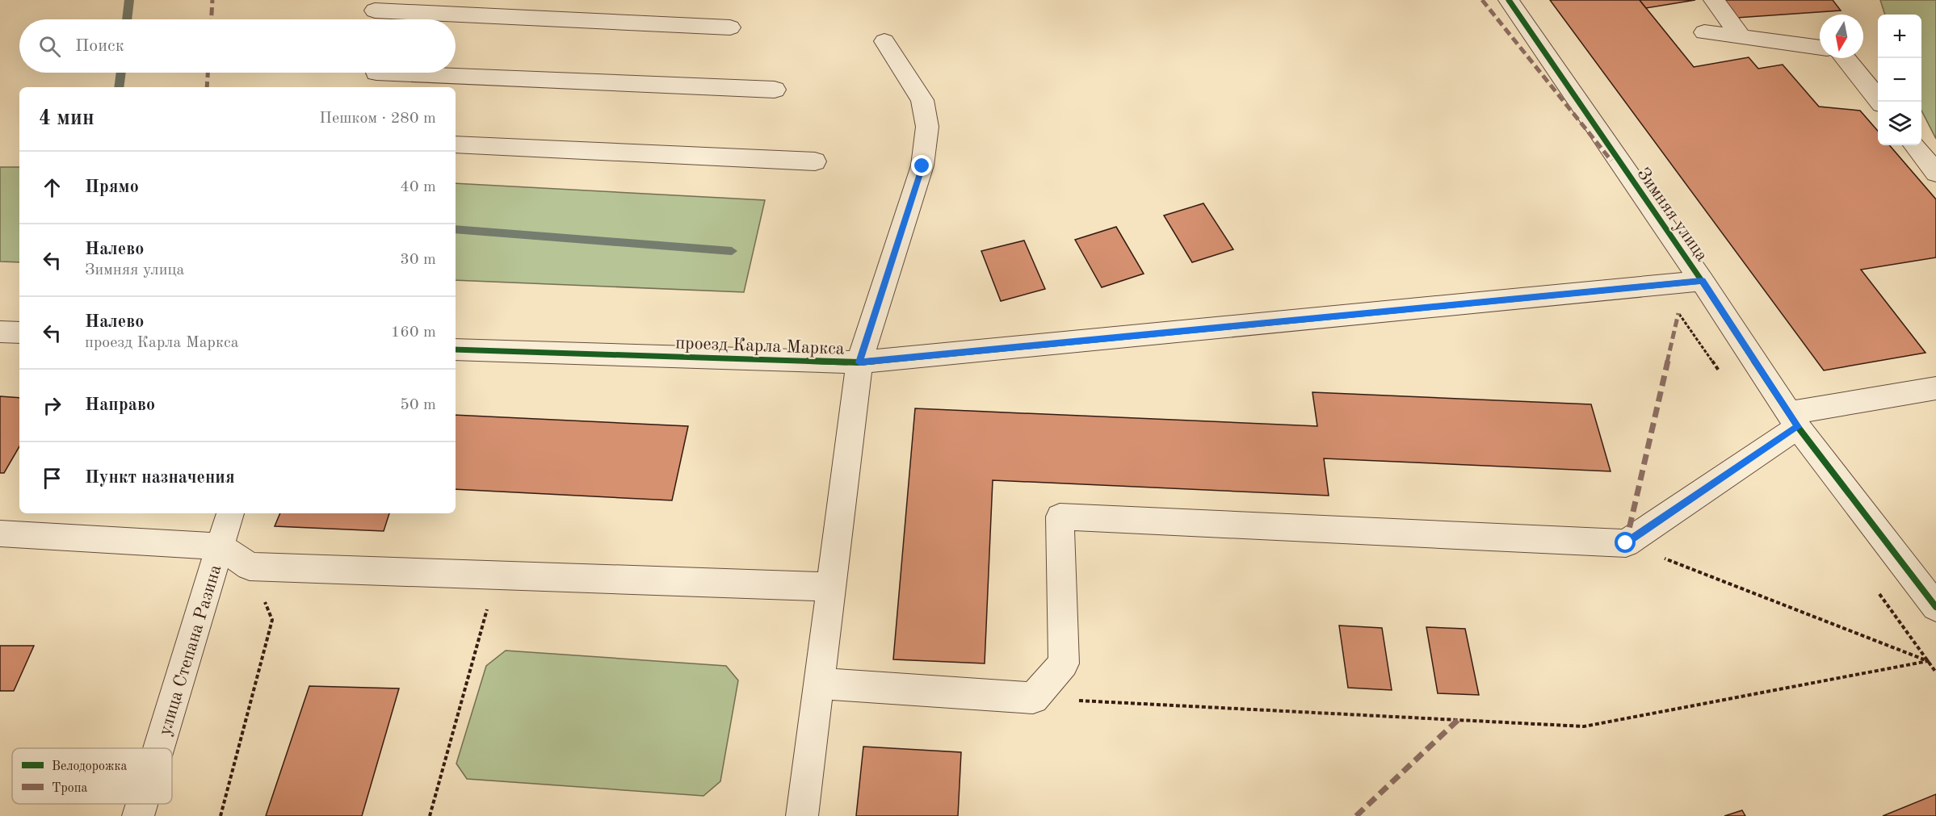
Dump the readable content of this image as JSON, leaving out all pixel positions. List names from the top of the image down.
{
  "streets": {
    "street": ["Зимняя улица", "проезд Карла Маркса", "улица Степана Разина"]
  },
  "crossings": [
    ["Зимняя улица", "проезд Карла Маркса"]
  ],
  "legend": ["Велодорожка", "Тропа"],
  "north": "bottom",
  "page": {
    "map_buttons": ["+", "−"],
    "search": "Поиск",
    "heading": ["4 мин", "Пешком · 280 m"],
    "list": [
      ["Прямо", "40 m"],
      ["Налево", "Зимняя улица", "30 m"],
      ["Налево", "проезд Карла Маркса", "160 m"],
      ["Направо", "50 m"],
      "Пункт назначения"
    ]
  }
}
